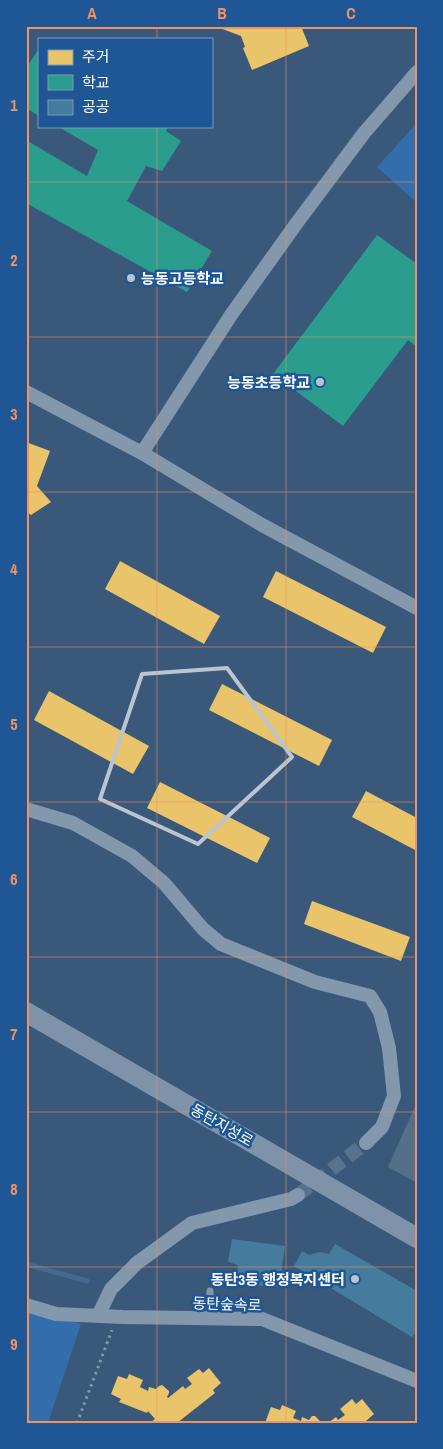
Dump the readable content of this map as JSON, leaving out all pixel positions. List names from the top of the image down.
{
  "streets": {
    "main road": ["동탄지성로"],
    "street": ["동탄숲속로"]
  },
  "places": ["능동고등학교", "능동초등학교", "동탄3동 행정복지센터"],
  "legend": ["주거", "학교", "공공"],
  "grid": {
    "columns": ["A", "B", "C"],
    "rows": [
      "1",
      "2",
      "3",
      "4",
      "5",
      "6",
      "7",
      "8",
      "9"
    ]
  }
}
